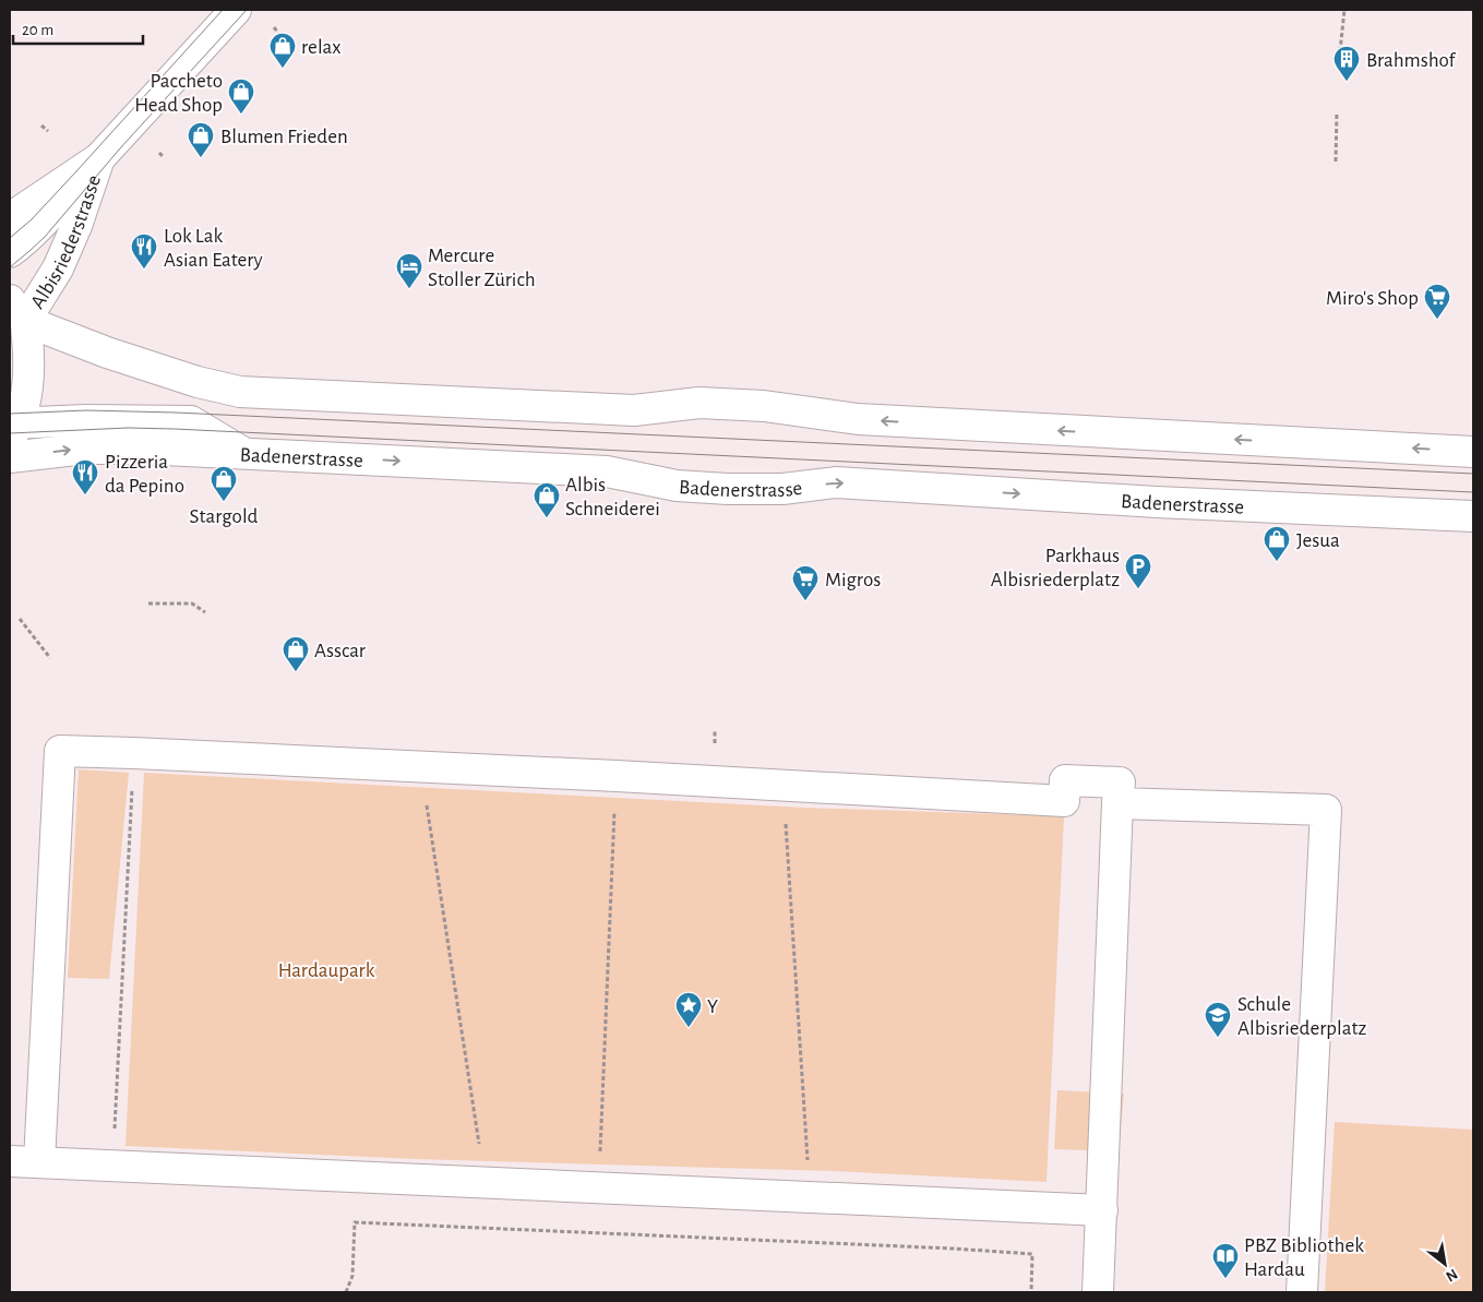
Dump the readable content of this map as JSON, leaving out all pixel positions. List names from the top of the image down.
{
  "streets": {
    "street": ["Albisriederstrasse", "Badenerstrasse"]
  },
  "parks": ["Hardaupark"],
  "places": {
    "shop": [
      "relax",
      "Paccheto Head Shop",
      "Blumen Frieden",
      "Stargold",
      "Albis Schneiderei",
      "Jesua",
      "Asscar"
    ],
    "building": ["Brahmshof"],
    "restaurant": ["Lok Lak Asian Eatery", "Pizzeria da Pepino"],
    "hotel": ["Mercure Stoller Zürich"],
    "supermarket": ["Miro's Shop", "Migros"],
    "parking": ["Parkhaus Albisriederplatz"],
    "place": ["Y"],
    "school or university": ["Schule Albisriederplatz"],
    "library": ["PBZ Bibliothek Hardau"]
  },
  "scale_bar": "20 m",
  "north": "bottom right"
}
